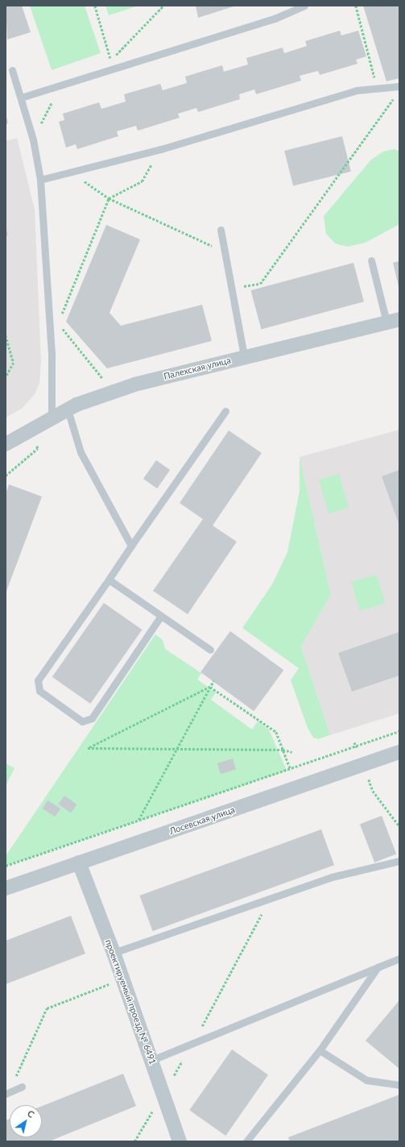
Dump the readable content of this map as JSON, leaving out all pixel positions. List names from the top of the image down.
{
  "streets": {
    "street": ["Палехская улица", "Лосевская улица", "проектируемый проезд № 6491"]
  },
  "crossings": [
    ["Лосевская улица", "проектируемый проезд № 6491"]
  ],
  "north": "top right"
}
